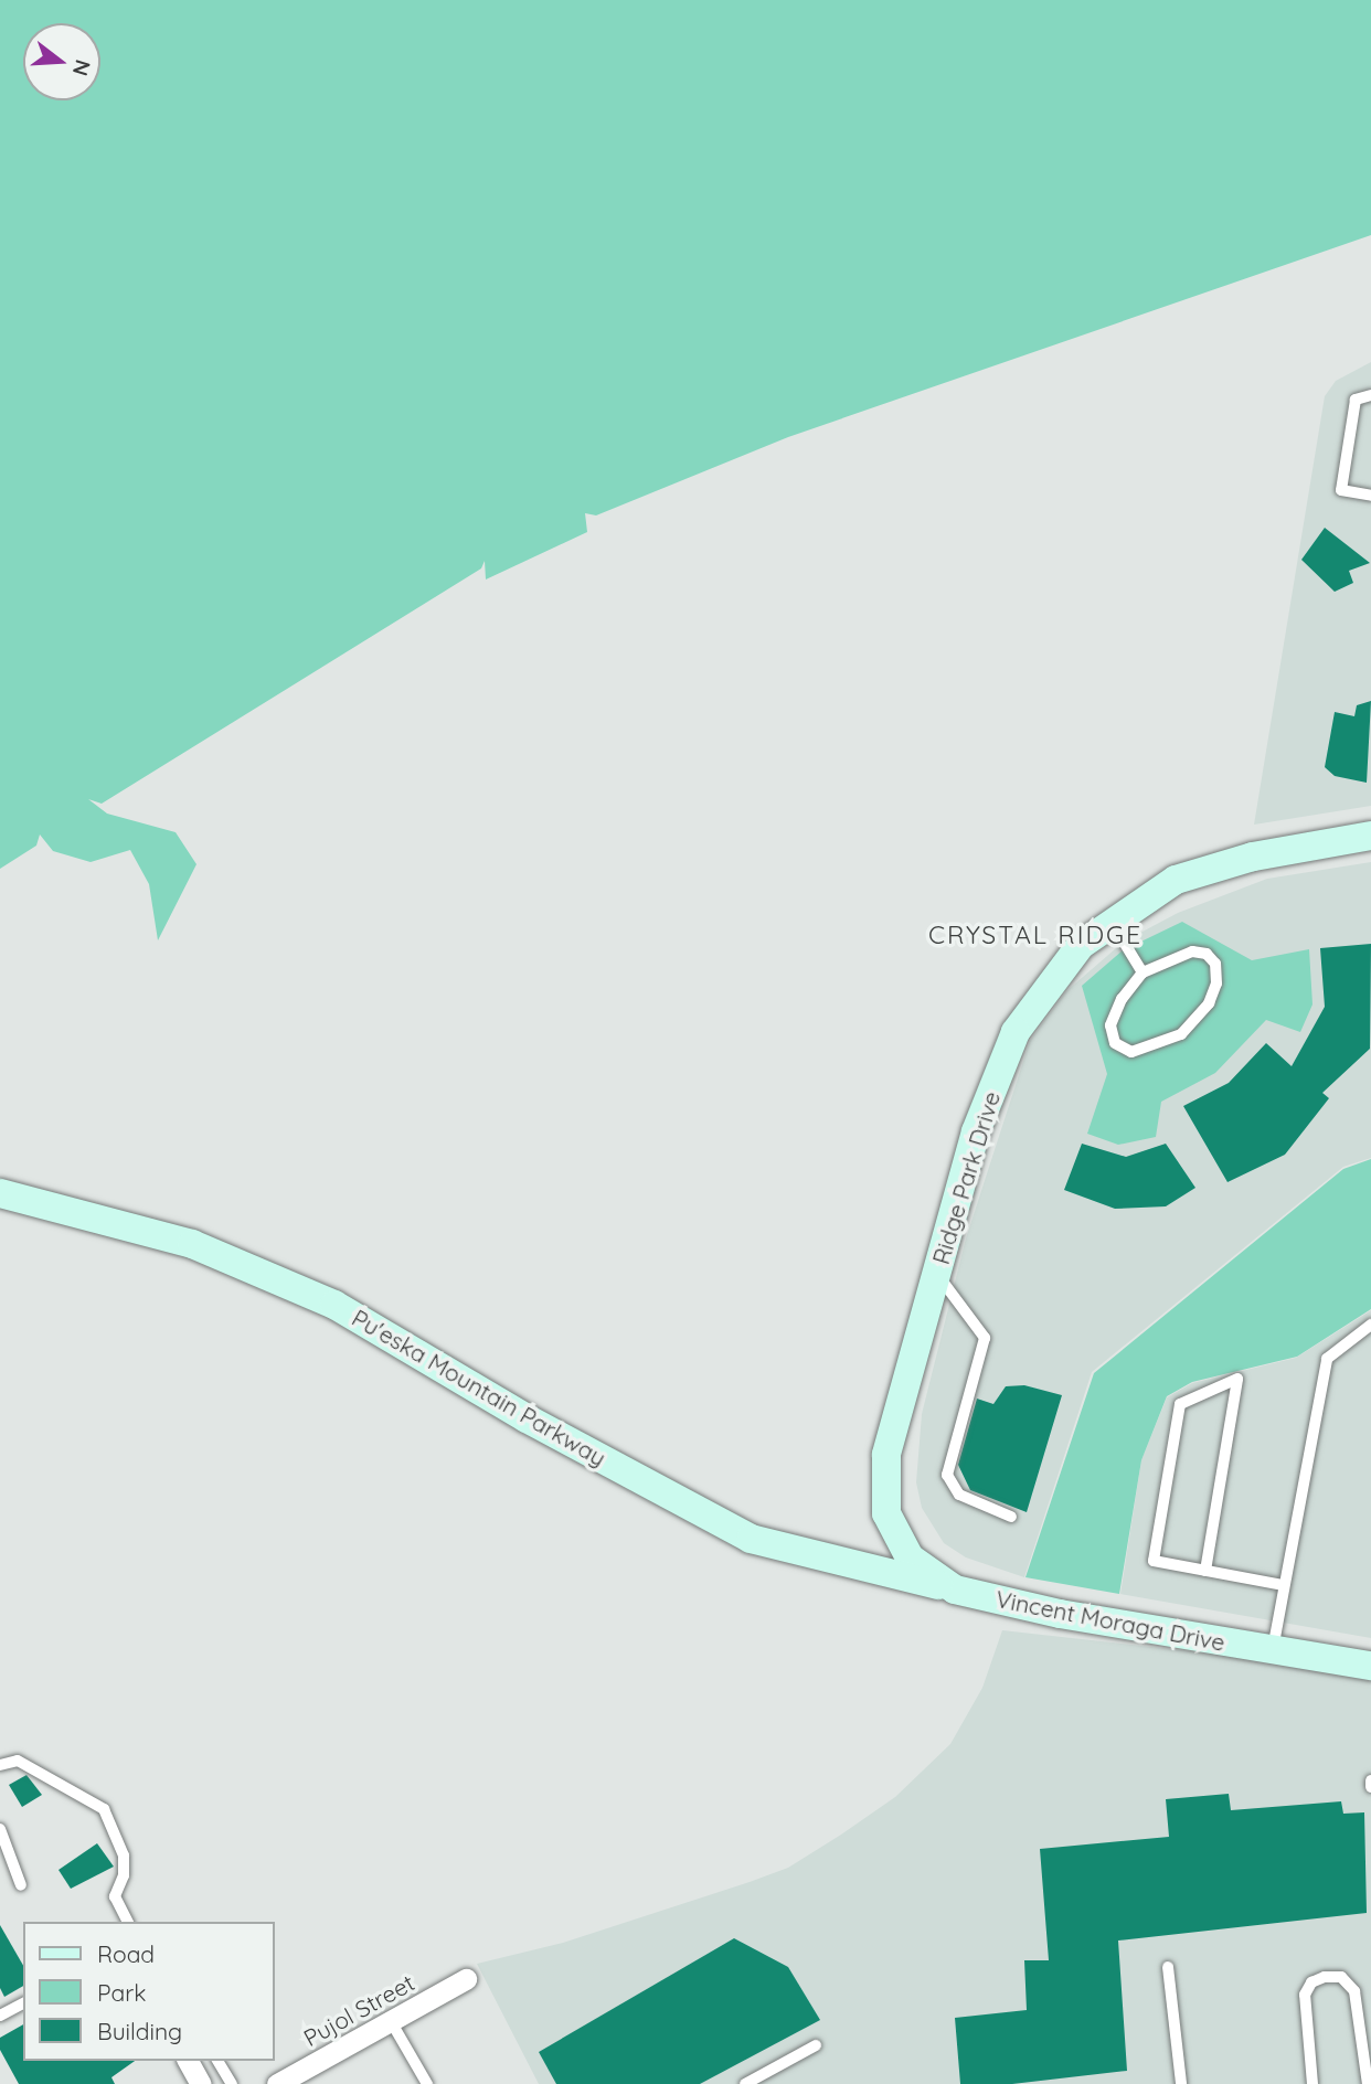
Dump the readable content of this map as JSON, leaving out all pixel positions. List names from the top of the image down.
{
  "streets": {
    "street": [
      "Ridge Park Drive",
      "Pu'eska Mountain Parkway",
      "Vincent Moraga Drive",
      "Pujol Street"
    ]
  },
  "crossings": [
    ["Ridge Park Drive", "Vincent Moraga Drive"],
    ["Pu'eska Mountain Parkway", "Vincent Moraga Drive"]
  ],
  "districts": ["CRYSTAL RIDGE"],
  "legend": ["Road", "Park", "Building"],
  "north": "right"
}
